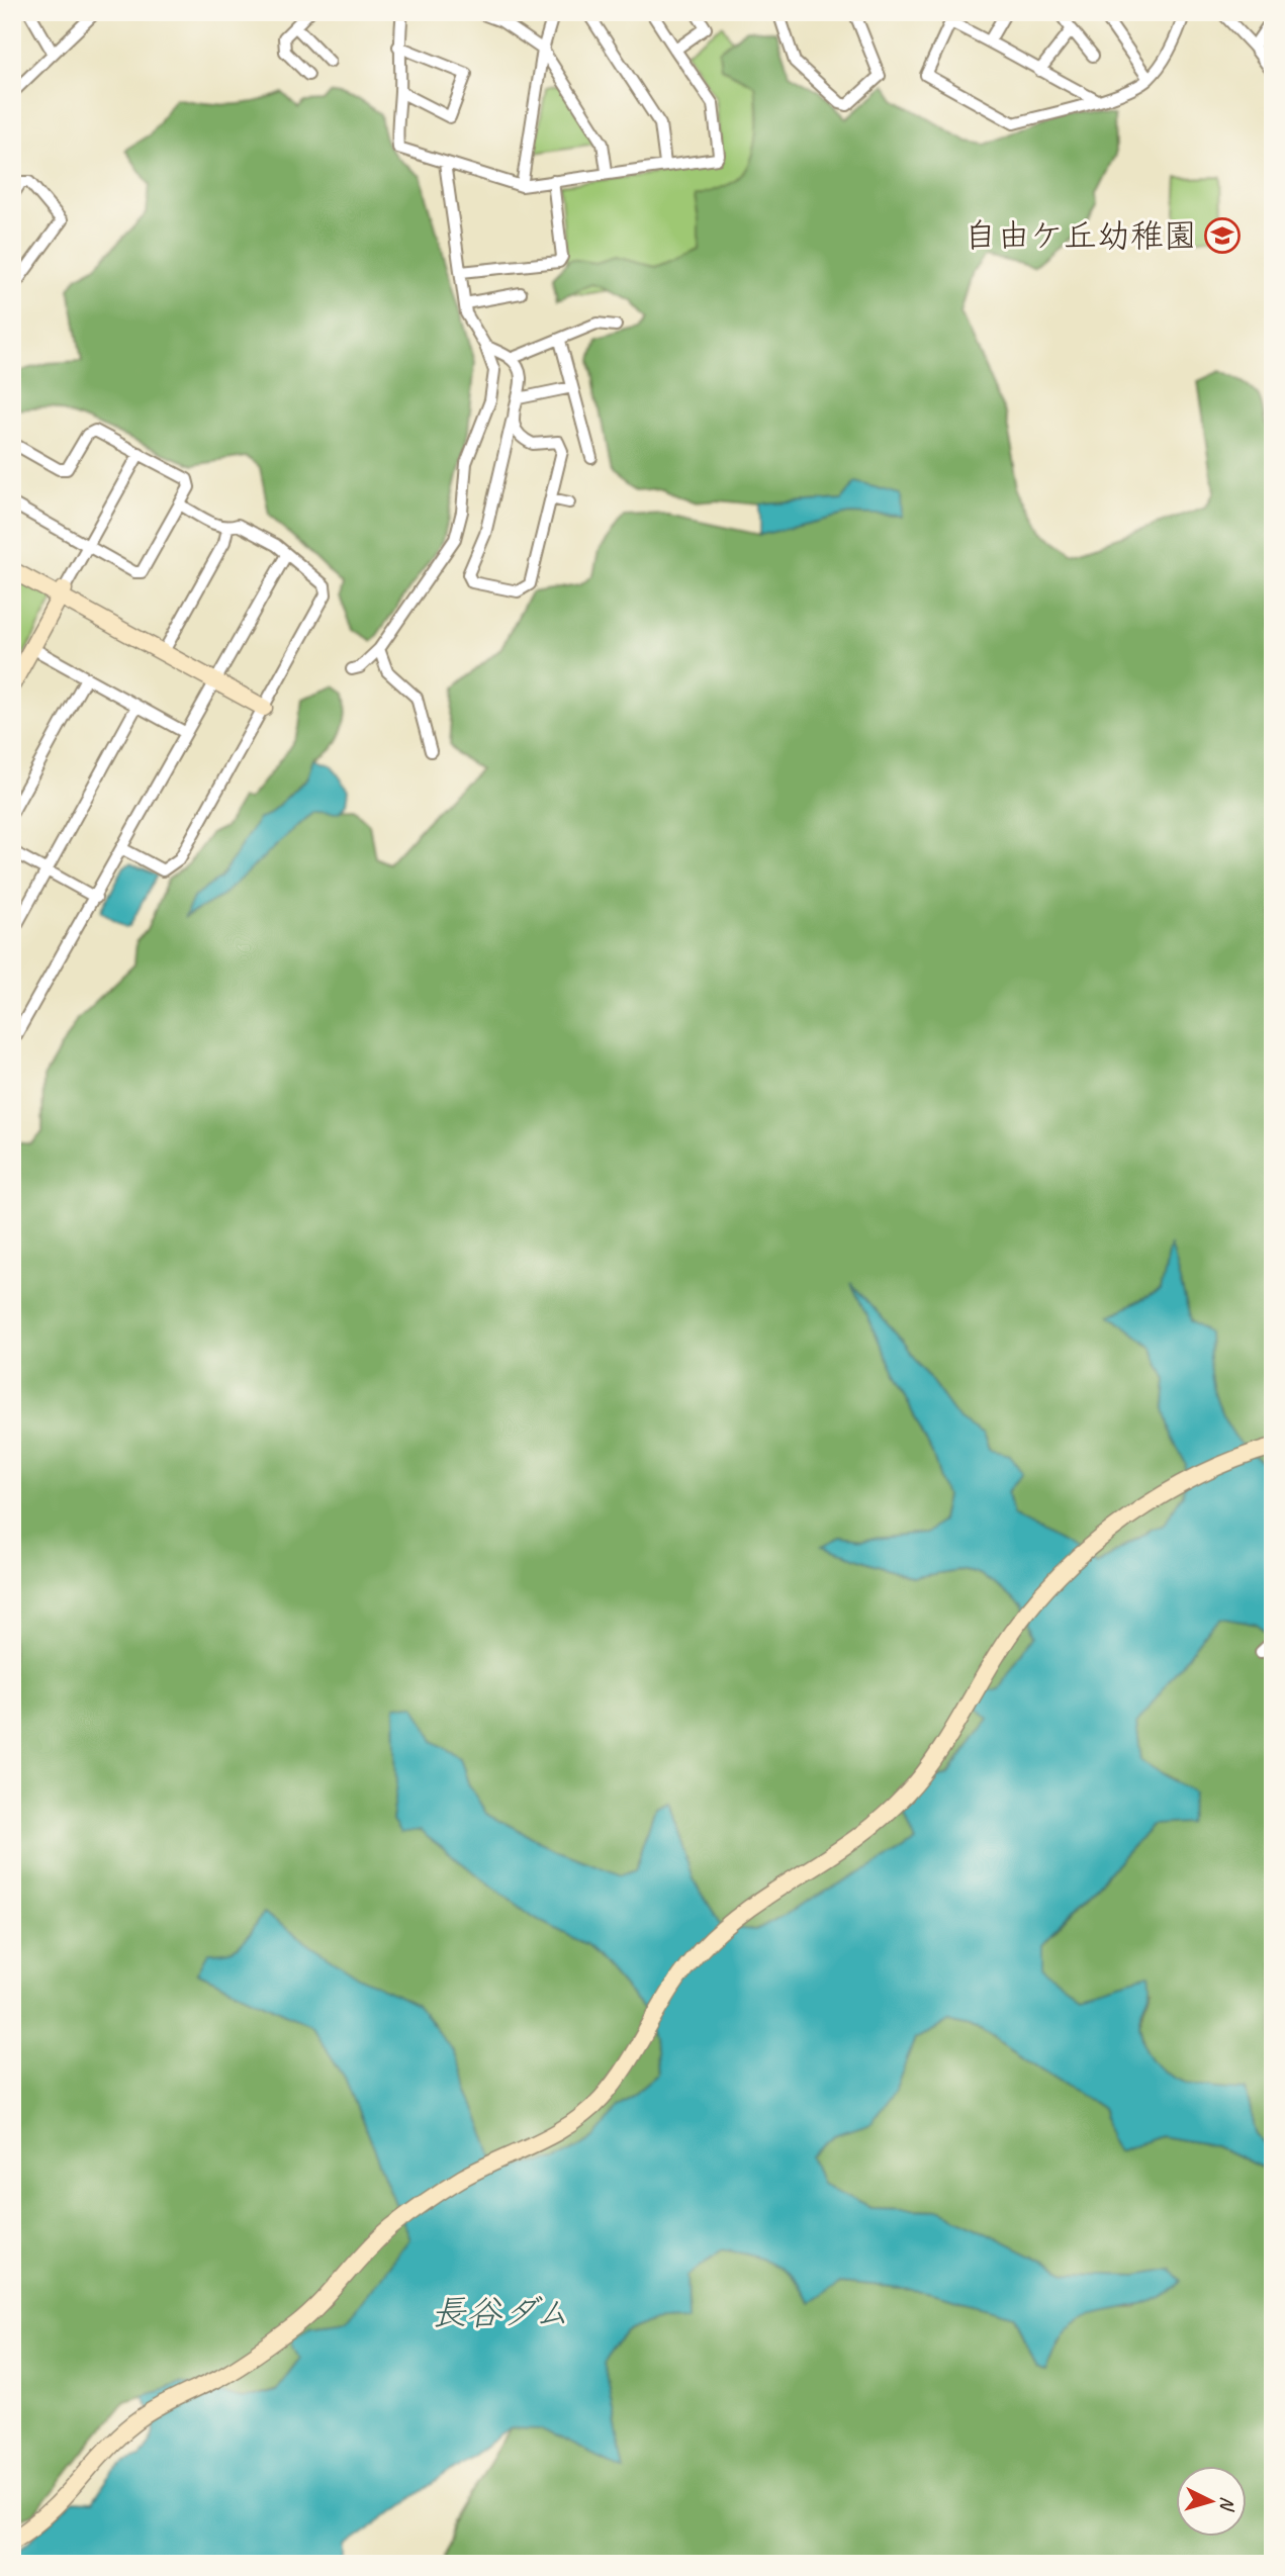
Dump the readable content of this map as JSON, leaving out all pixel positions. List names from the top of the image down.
{
  "water": ["長谷ダム"],
  "places": {
    "school or university": ["自由ケ丘幼稚園"]
  },
  "north": "right"
}
